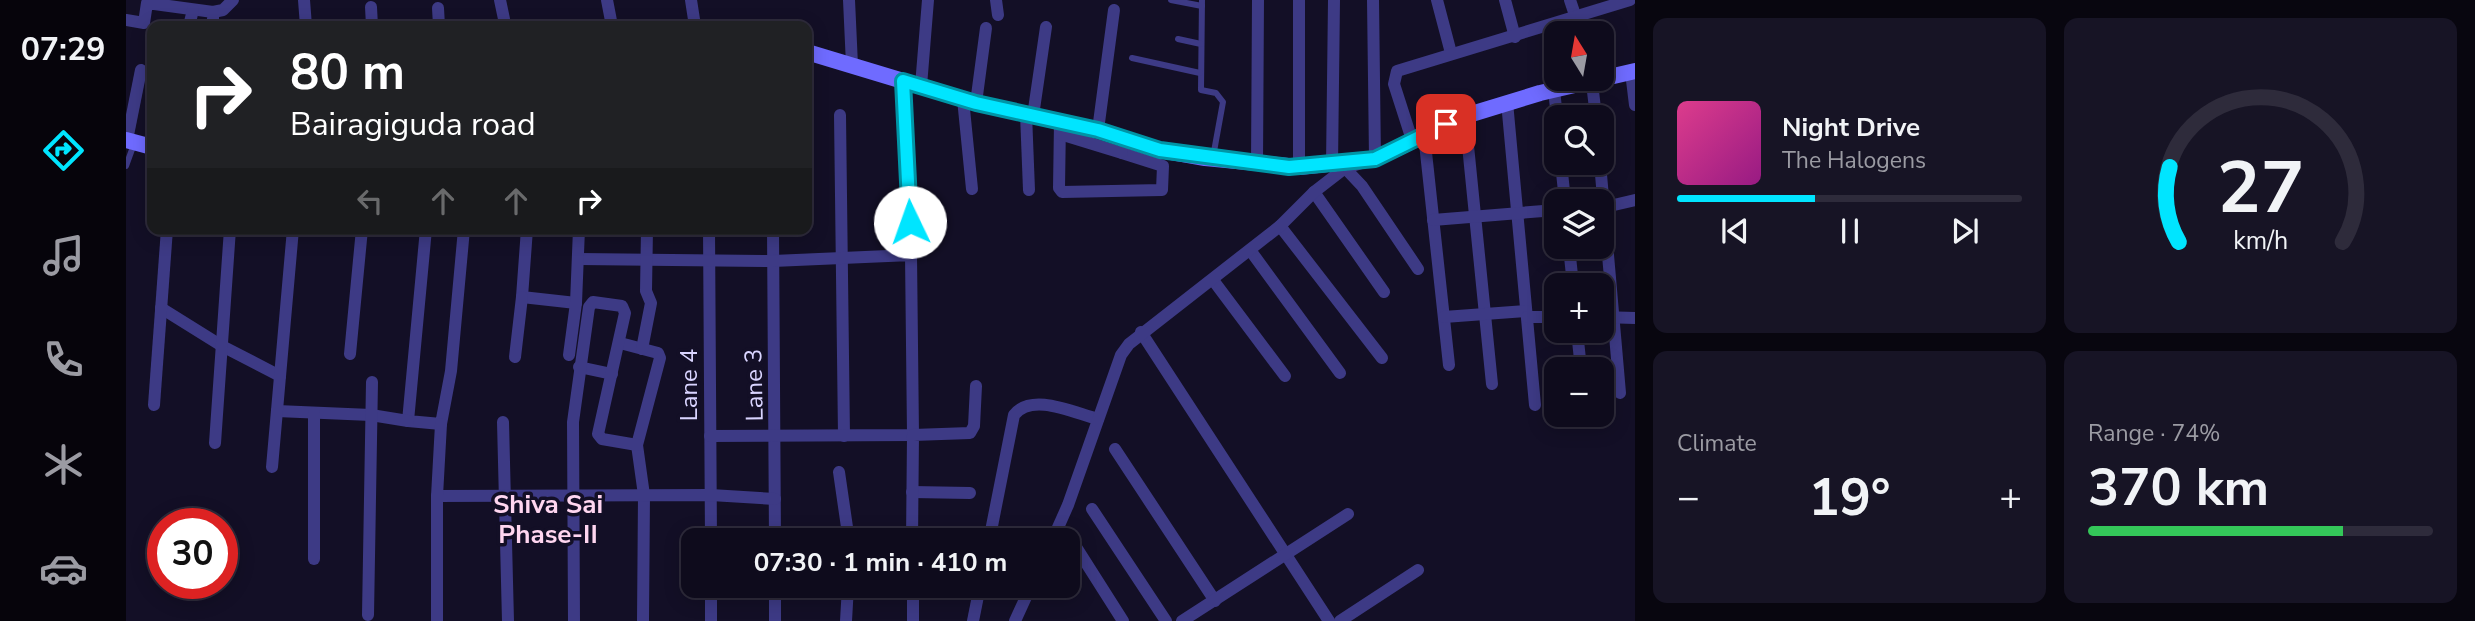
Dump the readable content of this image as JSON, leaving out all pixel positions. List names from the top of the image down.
{
  "streets": {
    "street": ["Lane 4", "Lane 3"]
  },
  "districts": ["Shiva Sai Phase-II"],
  "north": "top",
  "page": {
    "tabs": "07:29",
    "map_buttons": ["+", "−"],
    "turn": ["80 m", "Bairagiguda road"],
    "song": ["Night Drive", "The Halogens"],
    "tile": [
      "Climate",
      ["Range · 74%", "370 km"]
    ],
    "heat": ["−", "19°", "+"],
    "limit": "30",
    "trip": "07:30 · 1 min · 410 m",
    "gauge": ["27", "km/h"]
  }
}
